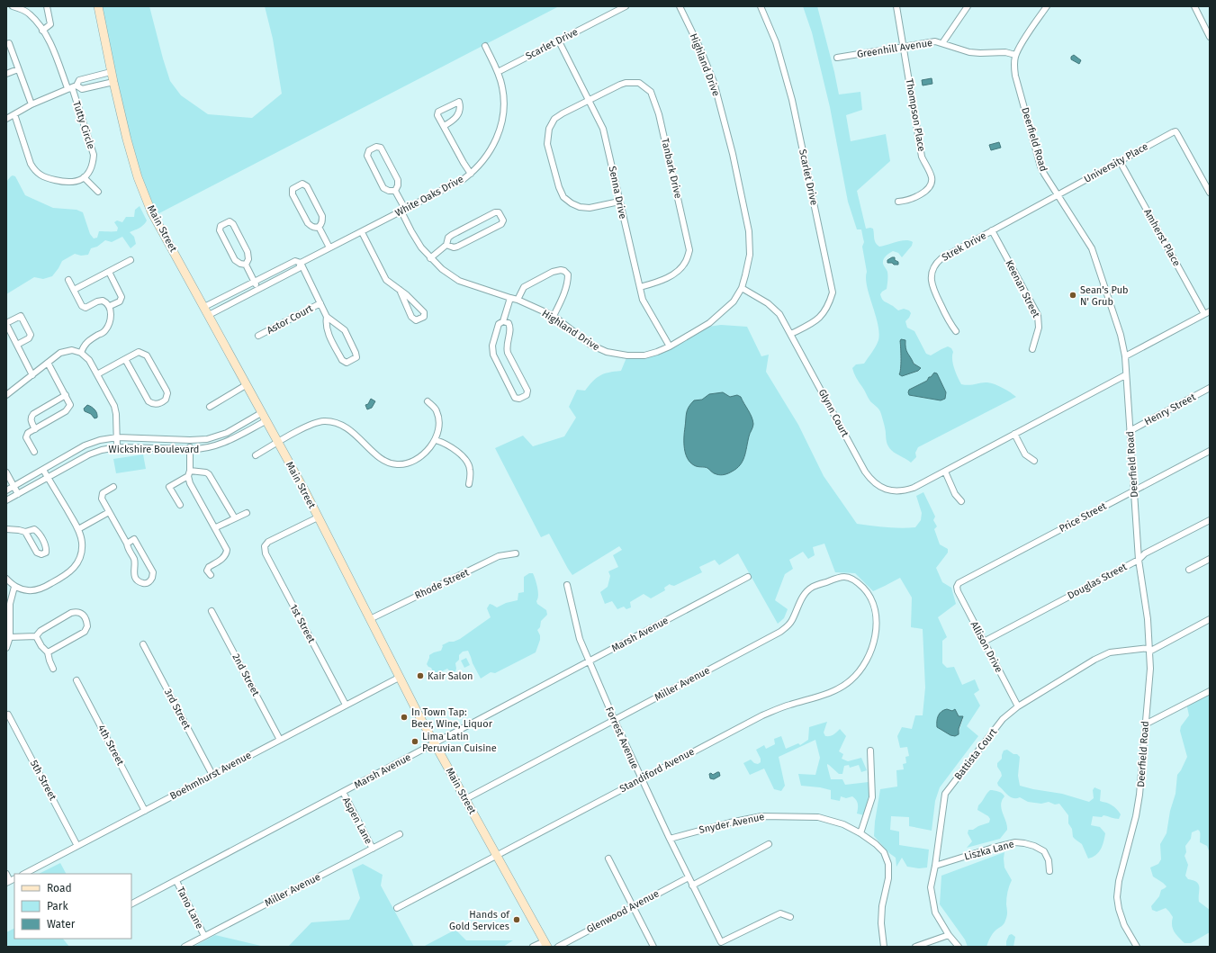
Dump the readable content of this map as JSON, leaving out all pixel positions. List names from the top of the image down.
{
  "streets": {
    "main road": ["Main Street"],
    "street": [
      "Scarlet Drive",
      "Greenhill Avenue",
      "Highland Drive",
      "Thompson Place",
      "Tutty Circle",
      "Deerfield Road",
      "University Place",
      "Tanbark Drive",
      "Senna Drive",
      "White Oaks Drive",
      "Amherst Place",
      "Strek Drive",
      "Keenan Street",
      "Astor Court",
      "Henry Street",
      "Glynn Court",
      "Wickshire Boulevard",
      "Price Street",
      "Douglas Street",
      "Rhode Street",
      "1st Street",
      "Marsh Avenue",
      "Allison Drive",
      "2nd Street",
      "Miller Avenue",
      "3rd Street",
      "Forrest Avenue",
      "4th Street",
      "Battista Court",
      "Standiford Avenue",
      "Boehmhurst Avenue",
      "5th Street",
      "Aspen Lane",
      "Snyder Avenue",
      "Liszka Lane",
      "Tano Lane",
      "Glenwood Avenue"
    ]
  },
  "crossings": [
    ["Scarlet Drive", "Senna Drive"],
    ["Scarlet Drive", "White Oaks Drive"],
    ["Scarlet Drive", "Glynn Court"],
    ["Greenhill Avenue", "Thompson Place"],
    ["Greenhill Avenue", "Deerfield Road"],
    ["Highland Drive", "Senna Drive"],
    ["Highland Drive", "White Oaks Drive"],
    ["Highland Drive", "Glynn Court"],
    ["Deerfield Road", "University Place"],
    ["Deerfield Road", "Strek Drive"],
    ["Deerfield Road", "Henry Street"],
    ["Deerfield Road", "Glynn Court"],
    ["Deerfield Road", "Price Street"],
    ["Deerfield Road", "Douglas Street"],
    ["Deerfield Road", "Battista Court"],
    ["University Place", "Amherst Place"],
    ["University Place", "Strek Drive"],
    ["Tanbark Drive", "Senna Drive"],
    ["White Oaks Drive", "Main Street"],
    ["White Oaks Drive", "Astor Court"],
    ["Main Street", "Wickshire Boulevard"],
    ["Main Street", "Rhode Street"],
    ["Main Street", "1st Street"],
    ["Main Street", "Marsh Avenue"],
    ["Main Street", "Miller Avenue"],
    ["Main Street", "Standiford Avenue"],
    ["Main Street", "Boehmhurst Avenue"],
    ["Strek Drive", "Keenan Street"],
    ["Price Street", "Allison Drive"],
    ["Douglas Street", "Allison Drive"],
    ["1st Street", "Boehmhurst Avenue"],
    ["Marsh Avenue", "Forrest Avenue"],
    ["Marsh Avenue", "Aspen Lane"],
    ["Marsh Avenue", "Tano Lane"],
    ["Allison Drive", "Battista Court"],
    ["2nd Street", "Boehmhurst Avenue"],
    ["Miller Avenue", "Forrest Avenue"],
    ["Miller Avenue", "Standiford Avenue"],
    ["Miller Avenue", "Aspen Lane"],
    ["Miller Avenue", "Tano Lane"],
    ["3rd Street", "Boehmhurst Avenue"],
    ["Forrest Avenue", "Standiford Avenue"],
    ["Forrest Avenue", "Snyder Avenue"],
    ["Forrest Avenue", "Glenwood Avenue"],
    ["4th Street", "Boehmhurst Avenue"],
    ["Battista Court", "Liszka Lane"],
    ["Boehmhurst Avenue", "5th Street"]
  ],
  "places": [
    "Sean's Pub N' Grub",
    "Kair Salon",
    "In Town Tap: Beer, Wine, Liquor",
    "Lima Latin Peruvian Cuisine",
    "Hands of Gold Services"
  ],
  "legend": ["Road", "Park", "Water"]
}
